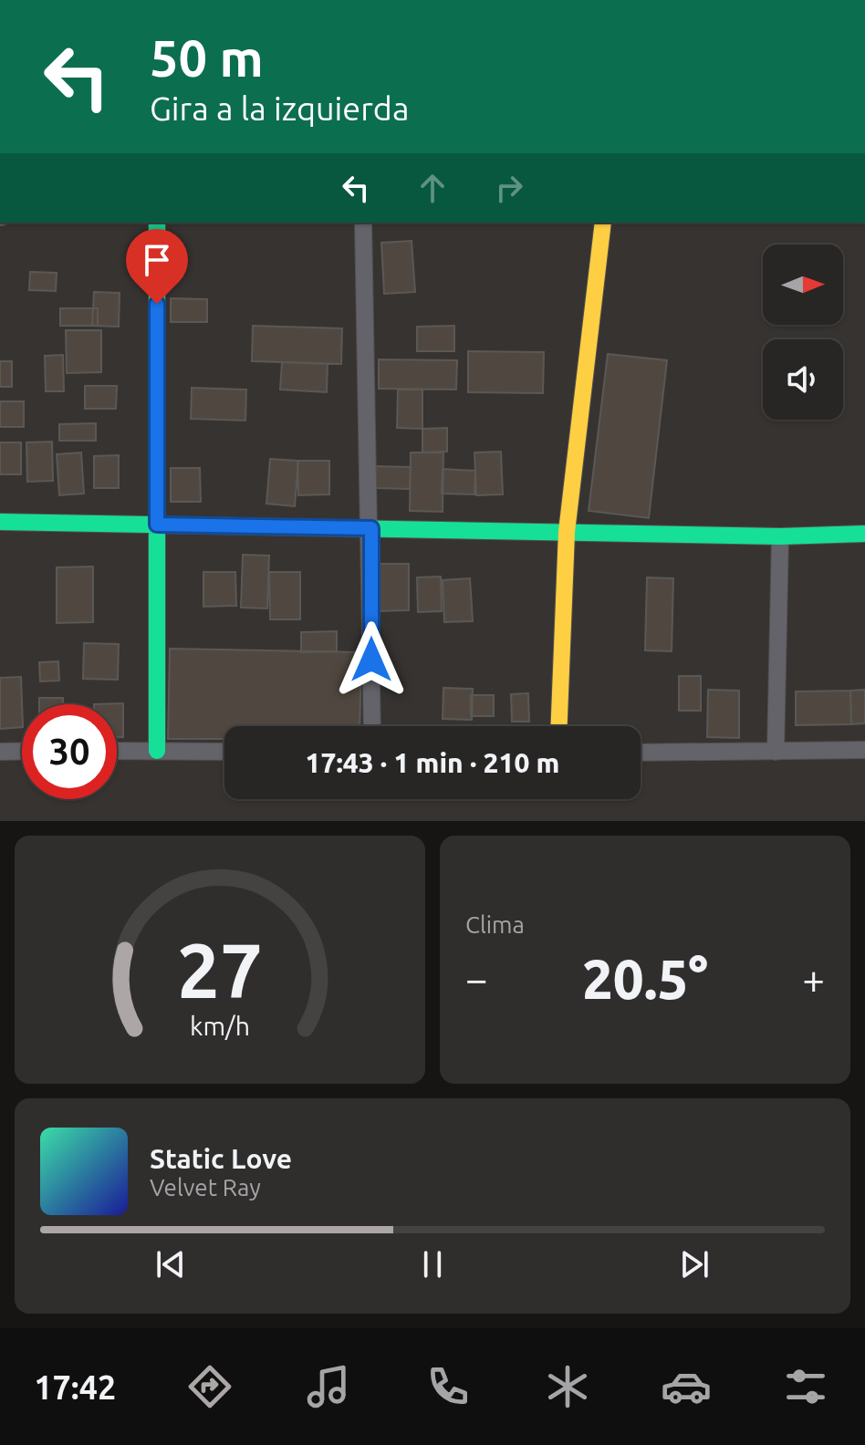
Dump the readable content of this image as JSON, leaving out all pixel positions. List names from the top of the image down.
{
  "north": "right",
  "page": {
    "turn": ["50 m", "Gira a la izquierda"],
    "limit": "30",
    "trip": "17:43 · 1 min · 210 m",
    "tile": "Clima",
    "heat": ["−", "20.5°", "+"],
    "song": ["Static Love", "Velvet Ray"],
    "tabs": "17:42",
    "gauge": ["27", "km/h"]
  }
}
